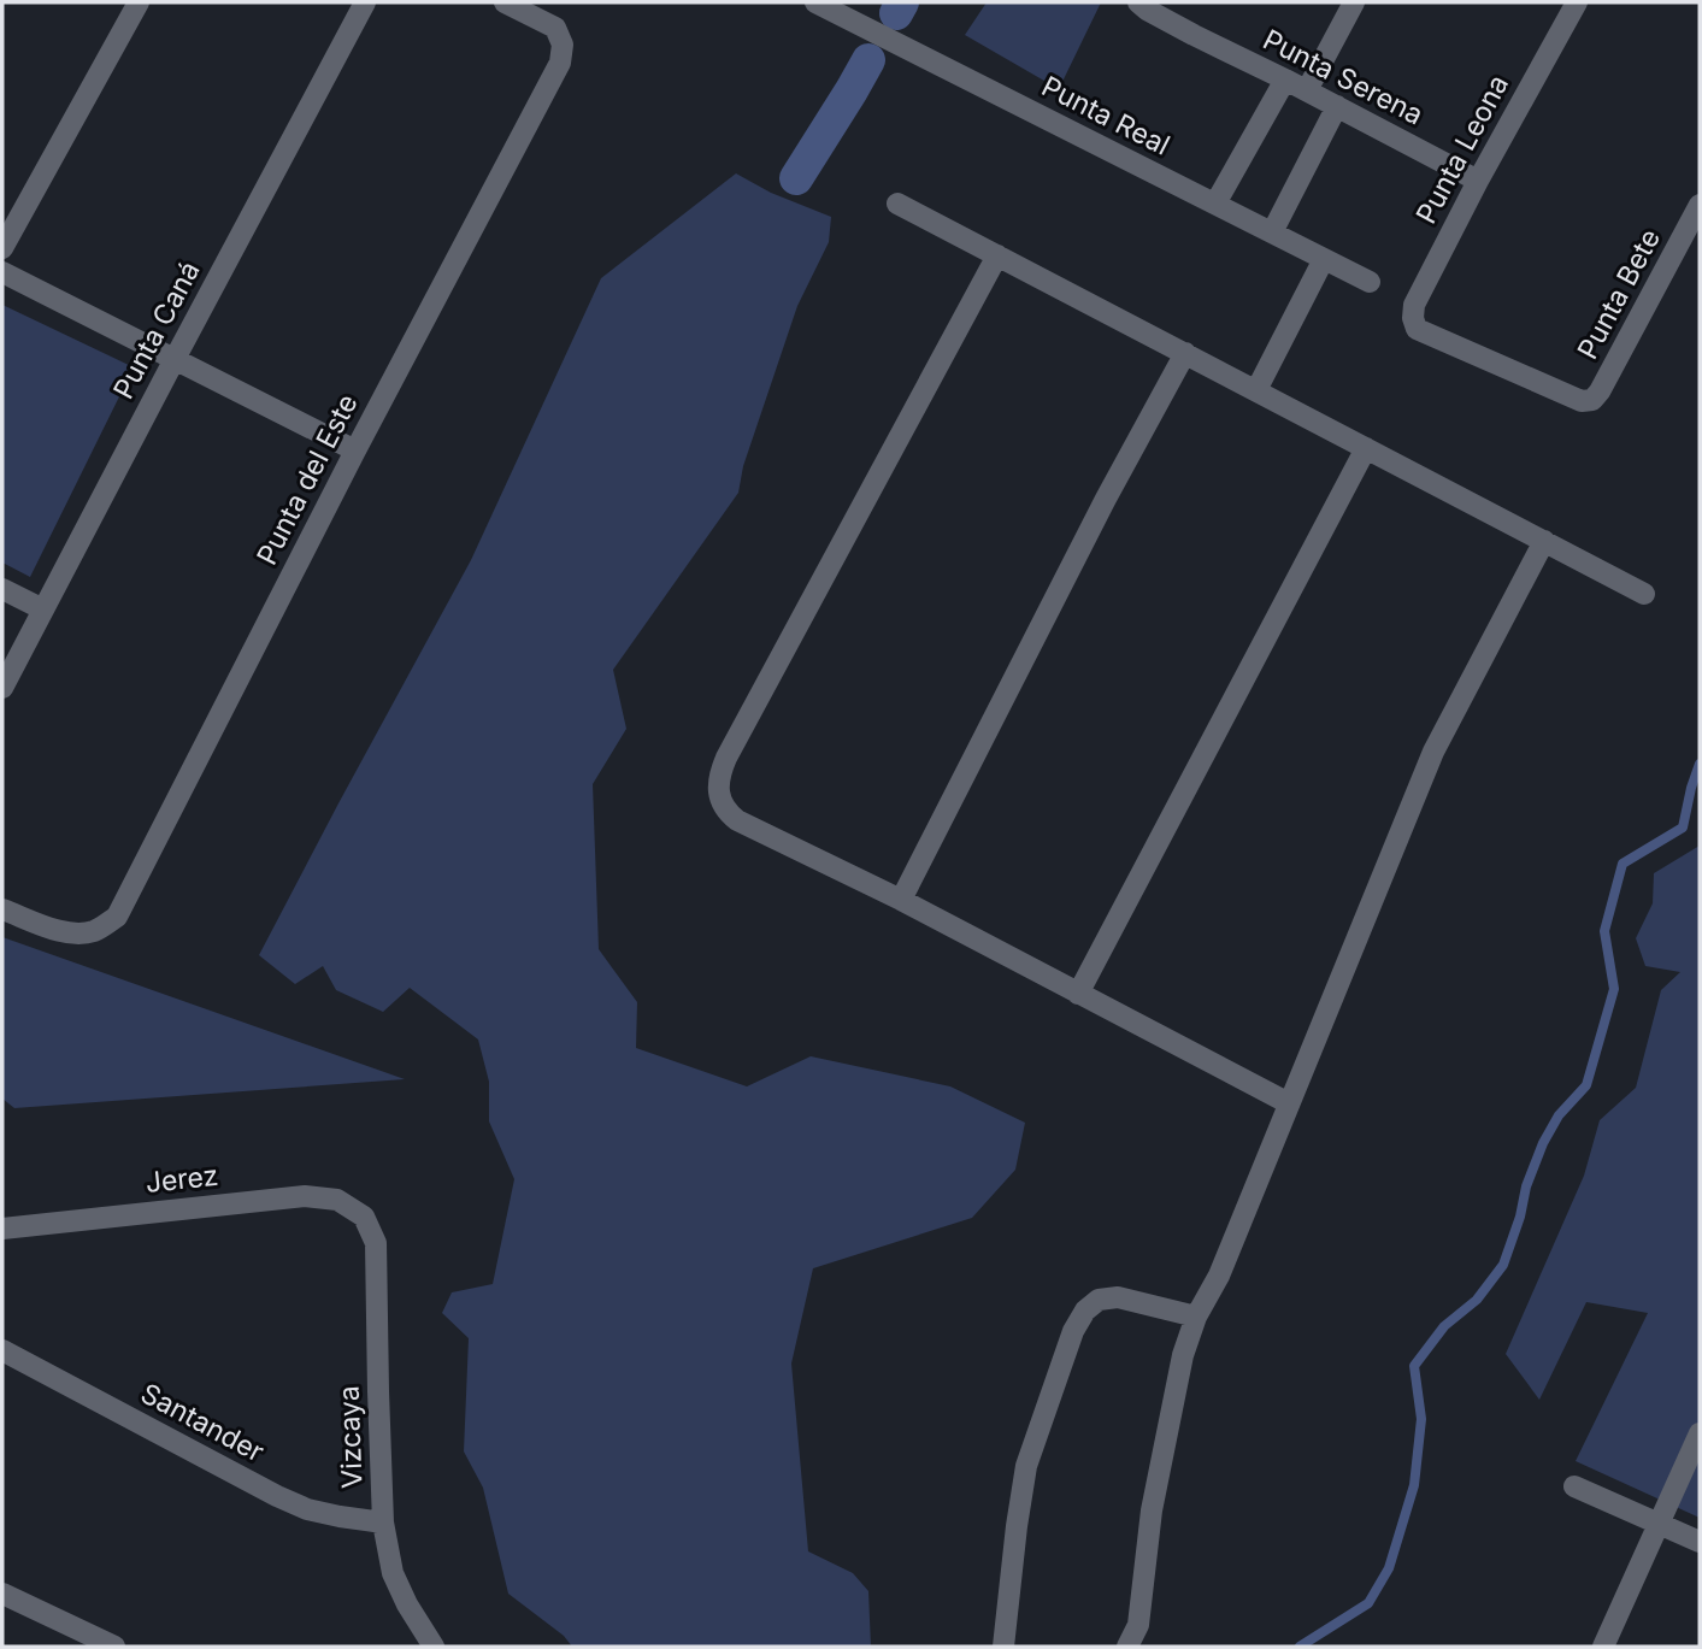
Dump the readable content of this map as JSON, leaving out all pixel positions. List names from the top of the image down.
{
  "streets": {
    "street": [
      "Punta Serena",
      "Punta Real",
      "Punta Leona",
      "Punta Bete",
      "Punta Caná",
      "Punta del Este",
      "Jerez",
      "Santander",
      "Vizcaya"
    ]
  },
  "crossings": [
    ["Punta Serena", "Punta Leona"],
    ["Punta Leona", "Punta Bete"],
    ["Jerez", "Vizcaya"],
    ["Santander", "Vizcaya"]
  ]
}
